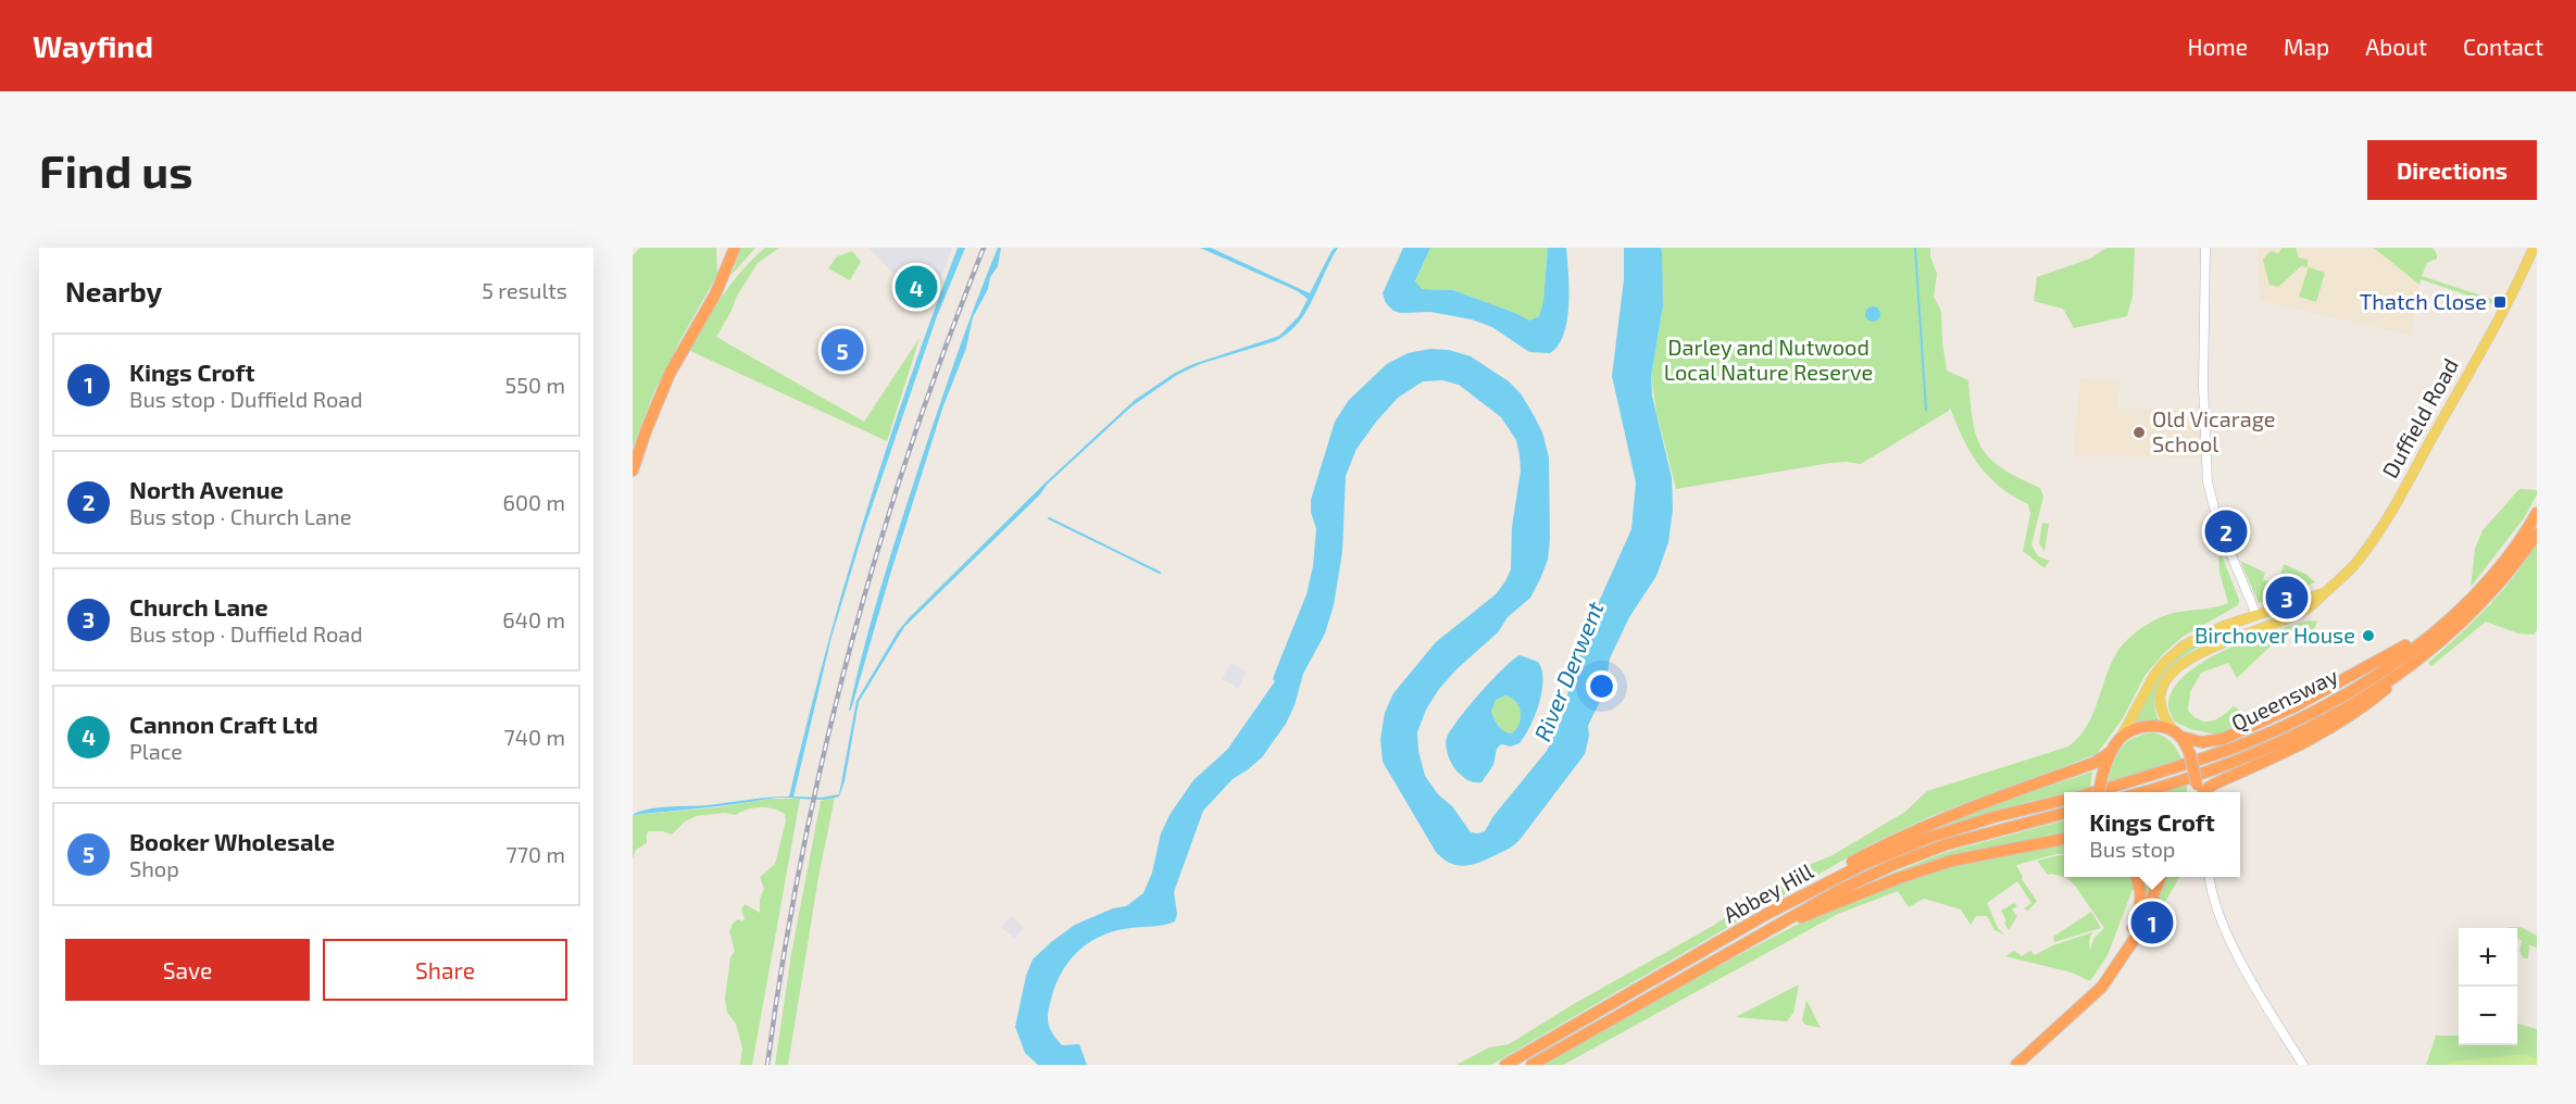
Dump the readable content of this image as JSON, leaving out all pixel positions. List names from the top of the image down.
{
  "streets": {
    "highway": ["Queensway", "Abbey Hill"],
    "main road": ["Duffield Road"]
  },
  "water": ["River Derwent"],
  "parks": ["Darley and Nutwood Local Nature Reserve"],
  "places": {
    "transit": ["Thatch Close"],
    "other": ["Old Vicarage School", "Birchover House"]
  },
  "page": {
    "header": "Wayfind",
    "nav": [
      "Home",
      "Map",
      "About",
      "Contact"
    ],
    "buttons": [
      "Directions",
      ["Save", "Share"]
    ],
    "title": "Find us",
    "heading": ["Nearby", "5 results"],
    "pins": [
      "4",
      "5",
      "2",
      "3",
      "1"
    ],
    "list": [
      {
        "mark": "1",
        "name": "Kings Croft",
        "note": "Bus stop · Duffield Road",
        "value": "550 m"
      },
      {
        "mark": "2",
        "name": "North Avenue",
        "note": "Bus stop · Church Lane",
        "value": "600 m"
      },
      {
        "mark": "3",
        "name": "Church Lane",
        "note": "Bus stop · Duffield Road",
        "value": "640 m"
      },
      {
        "mark": "4",
        "name": "Cannon Craft Ltd",
        "note": "Place",
        "value": "740 m"
      },
      {
        "mark": "5",
        "name": "Booker Wholesale",
        "note": "Shop",
        "value": "770 m"
      }
    ],
    "popup": ["Kings Croft", "Bus stop"],
    "map_buttons": ["+", "−"]
  }
}
